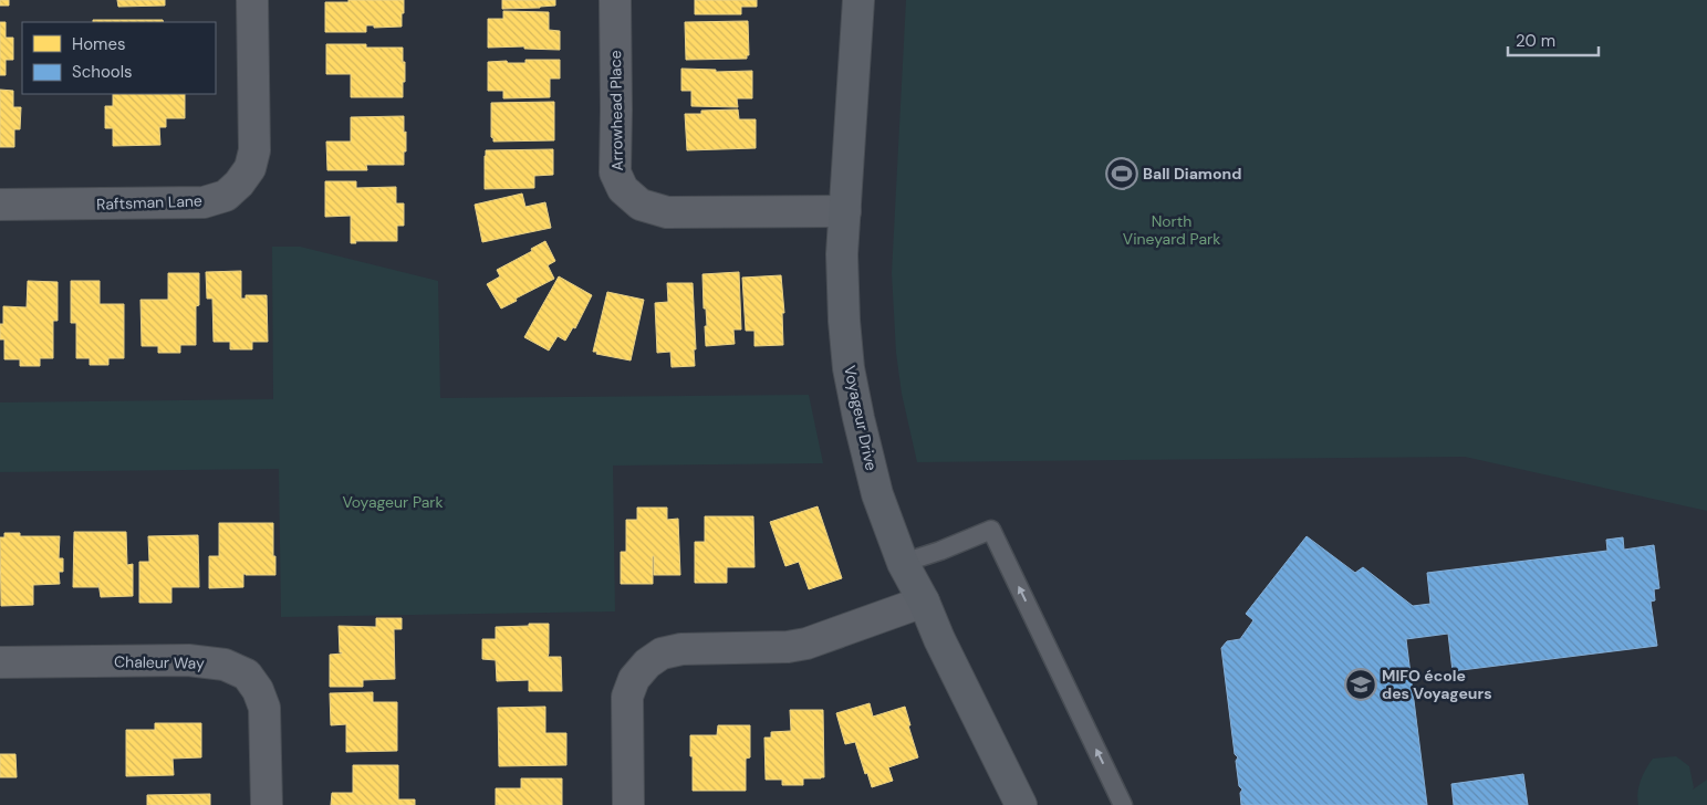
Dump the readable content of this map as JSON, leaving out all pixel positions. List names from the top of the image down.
{
  "streets": {
    "street": [
      "Arrowhead Place",
      "Raftsman Lane",
      "Voyageur Drive",
      "Chaleur Way"
    ]
  },
  "crossings": [
    ["Arrowhead Place", "Voyageur Drive"]
  ],
  "parks": ["North Vineyard Park", "Voyageur Park"],
  "places": {
    "sports": ["Ball Diamond"],
    "school or university": ["MIFO école des Voyageurs"]
  },
  "legend": ["Homes", "Schools"],
  "scale_bar": "20 m"
}
